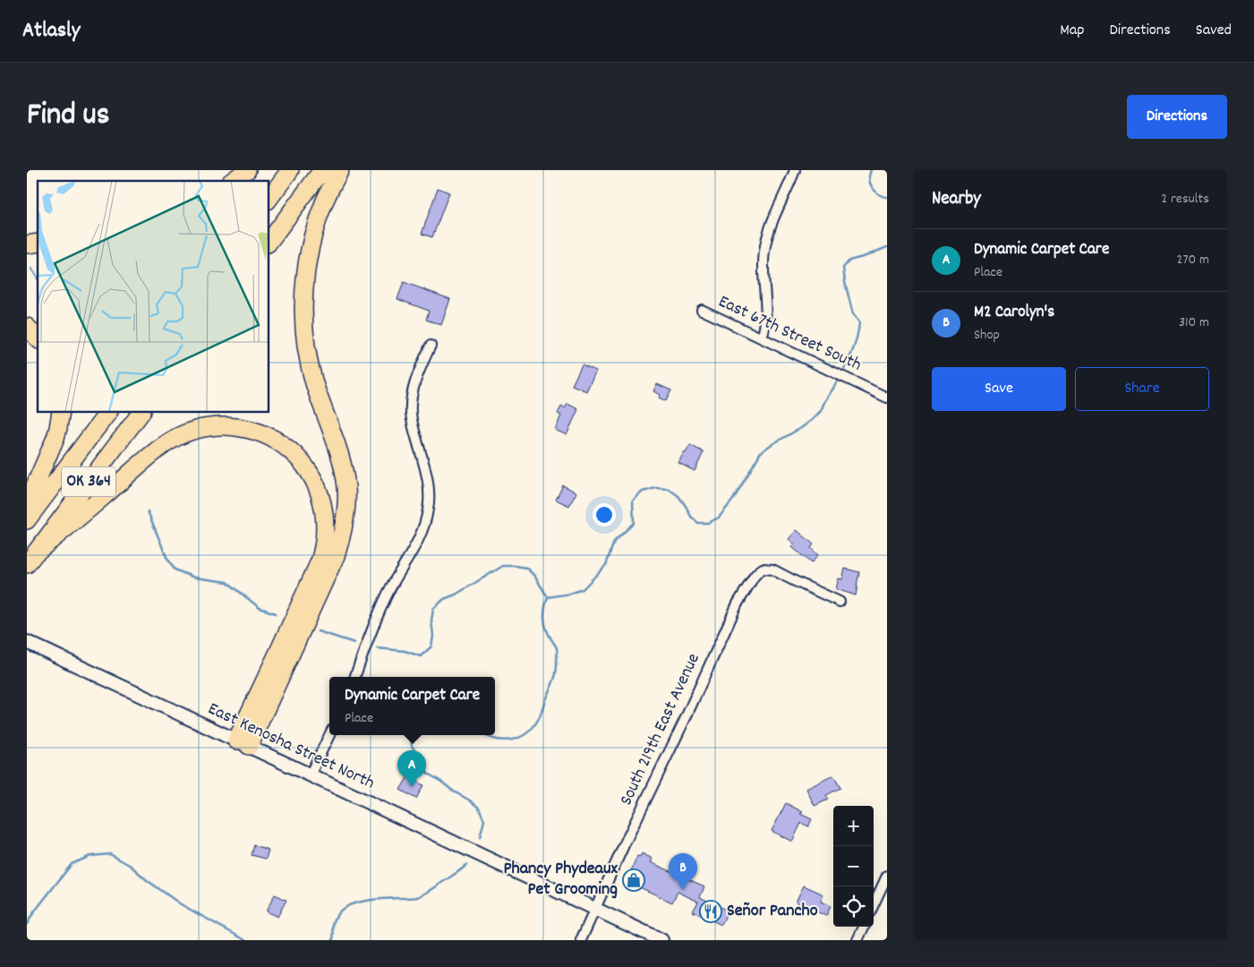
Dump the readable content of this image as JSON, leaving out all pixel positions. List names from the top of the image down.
{
  "streets": {
    "highway": ["OK 364"],
    "main road": ["East Kenosha Street North"],
    "street": ["East 67th Street South", "South 219th East Avenue"]
  },
  "crossings": [
    ["South 219th East Avenue", "East Kenosha Street North"]
  ],
  "places": {
    "shop": ["Phancy Phydeaux Pet Grooming"],
    "restaurant": ["Señor Pancho"]
  },
  "page": {
    "header": "Atlasly",
    "nav": ["Map", "Directions", "Saved"],
    "title": "Find us",
    "buttons": [
      "Directions",
      ["Save", "Share"]
    ],
    "heading": ["Nearby", "2 results"],
    "list": [
      {
        "mark": "A",
        "name": "Dynamic Carpet Care",
        "note": "Place",
        "value": "270 m"
      },
      {
        "mark": "B",
        "name": "M2 Carolyn's",
        "note": "Shop",
        "value": "310 m"
      }
    ],
    "popup": ["Dynamic Carpet Care", "Place"],
    "pins": ["A", "B"],
    "map_buttons": ["+", "−"]
  }
}
